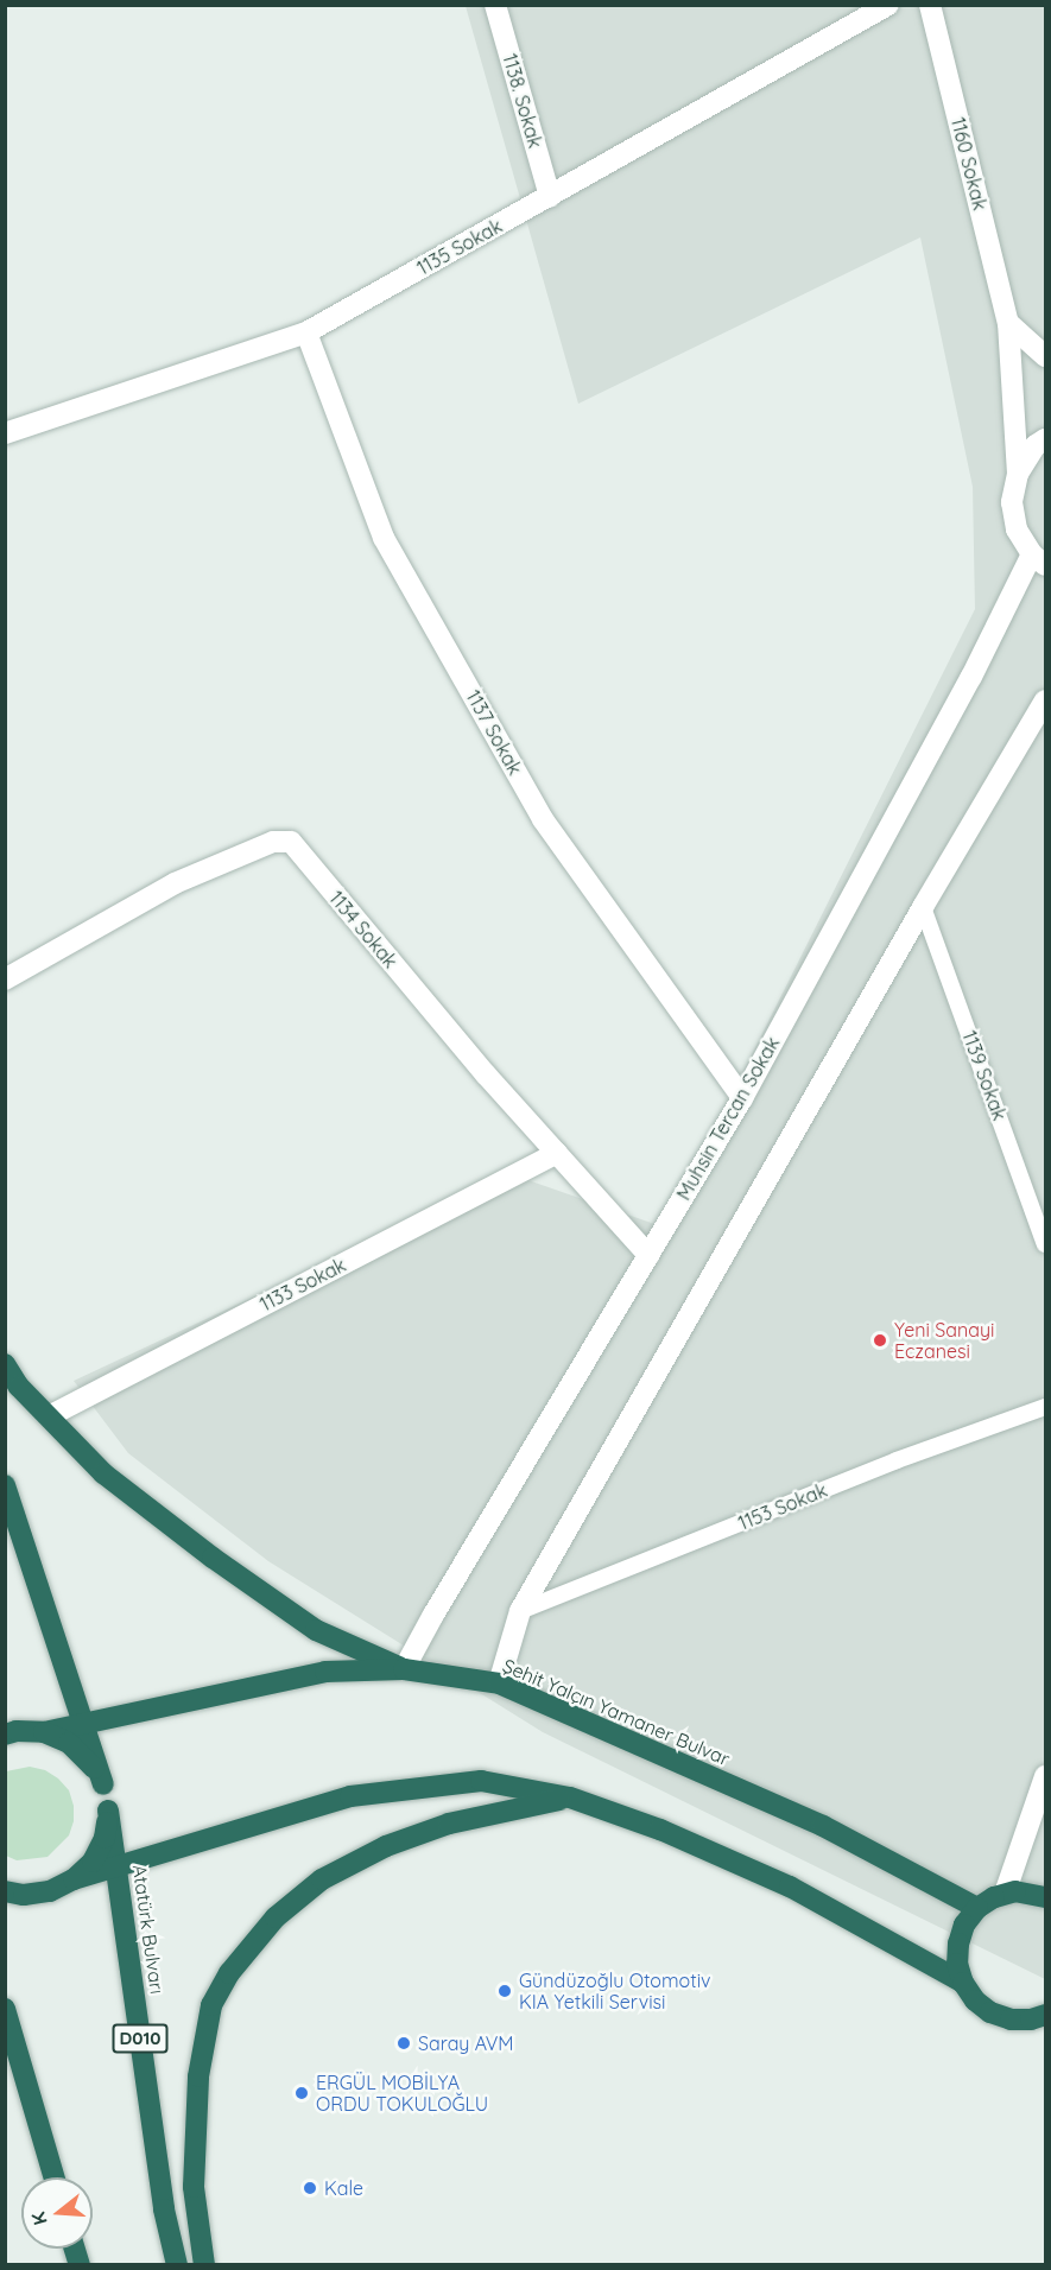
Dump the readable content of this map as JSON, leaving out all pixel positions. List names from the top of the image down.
{
  "streets": {
    "highway": ["Şehit Yalçın Yamaner Bulvar", "Atatürk Bulvarı", "D010"],
    "street": [
      "1138. Sokak",
      "1160 Sokak",
      "1135 Sokak",
      "1137 Sokak",
      "1134 Sokak",
      "Muhsin Tercan Sokak",
      "1133 Sokak"
    ],
    "lane": ["1139 Sokak", "1153 Sokak"]
  },
  "crossings": [
    ["1138. Sokak", "1135 Sokak"],
    ["1135 Sokak", "1137 Sokak"],
    ["1137 Sokak", "Muhsin Tercan Sokak"],
    ["1134 Sokak", "Muhsin Tercan Sokak"],
    ["1134 Sokak", "1133 Sokak"],
    ["Muhsin Tercan Sokak", "Şehit Yalçın Yamaner Bulvar"]
  ],
  "places": [
    "Yeni Sanayi Eczanesi",
    "Gündüzoğlu Otomotiv KIA Yetkili Servisi",
    "Saray AVM",
    "ERGÜL MOBİLYA ORDU TOKULOĞLU",
    "Kale"
  ],
  "north": "left"
}
